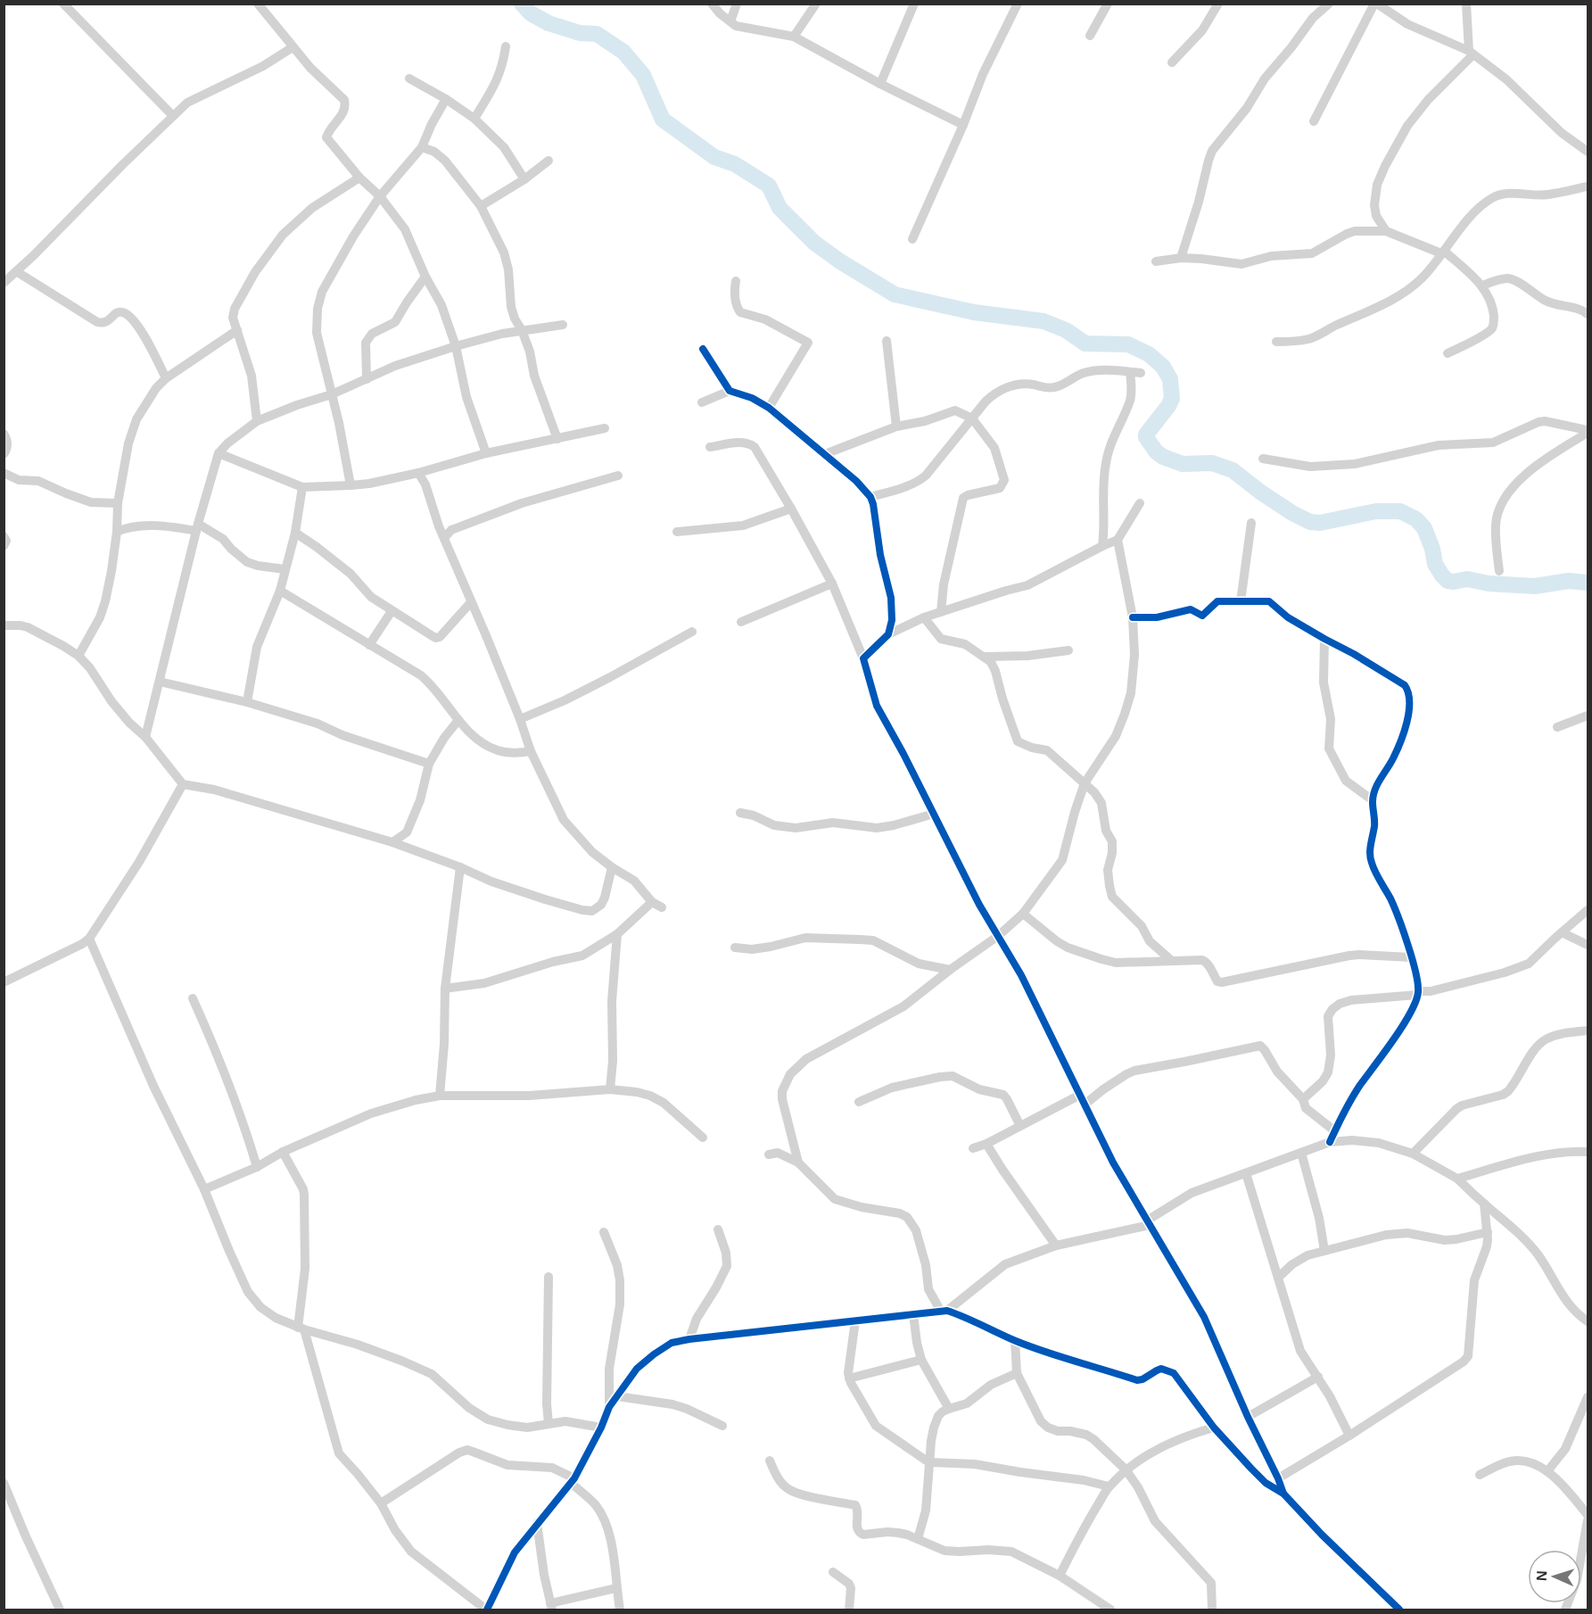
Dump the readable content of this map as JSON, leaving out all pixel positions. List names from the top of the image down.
{
  "north": "left"
}
